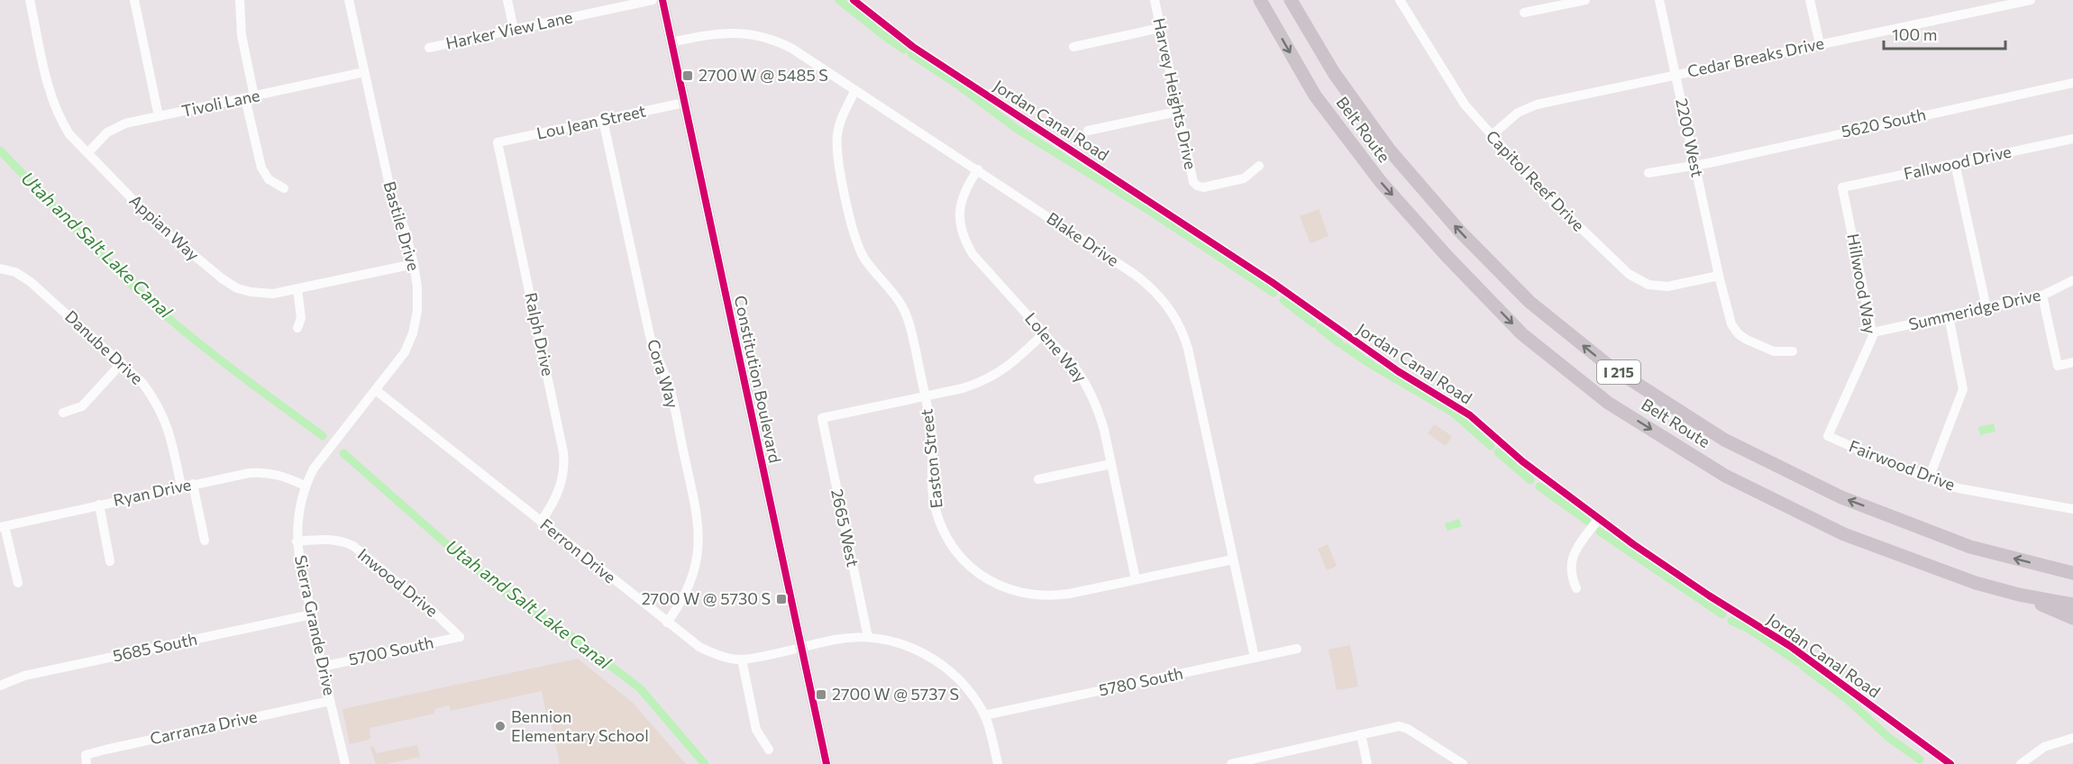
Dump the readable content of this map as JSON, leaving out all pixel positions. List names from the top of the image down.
{
  "streets": {
    "highway": ["Belt Route", "I 215"],
    "main road": ["Constitution Boulevard"],
    "street": [
      "Harker View Lane",
      "Cedar Breaks Drive",
      "Harvey Heights Drive",
      "Tivoli Lane",
      "Jordan Canal Road",
      "Lou Jean Street",
      "5620 South",
      "2200 West",
      "Fallwood Drive",
      "Capitol Reef Drive",
      "Bastile Drive",
      "Appian Way",
      "Blake Drive",
      "Hillwood Way",
      "Summeridge Drive",
      "Ralph Drive",
      "Danube Drive",
      "Lolene Way",
      "Cora Way",
      "Easton Street",
      "Fairwood Drive",
      "Ryan Drive",
      "2665 West",
      "Ferron Drive",
      "Inwood Drive",
      "Sierra Grande Drive",
      "5685 South",
      "5700 South",
      "5780 South",
      "Carranza Drive"
    ]
  },
  "crossings": [
    ["Cedar Breaks Drive", "2200 West"],
    ["Cedar Breaks Drive", "Capitol Reef Drive"],
    ["Tivoli Lane", "Bastile Drive"],
    ["Tivoli Lane", "Appian Way"],
    ["Lou Jean Street", "Ralph Drive"],
    ["Lou Jean Street", "Cora Way"],
    ["Lou Jean Street", "Constitution Boulevard"],
    ["5620 South", "2200 West"],
    ["2200 West", "Capitol Reef Drive"],
    ["Fallwood Drive", "Hillwood Way"],
    ["Bastile Drive", "Appian Way"],
    ["Bastile Drive", "Ryan Drive"],
    ["Bastile Drive", "Ferron Drive"],
    ["Bastile Drive", "Sierra Grande Drive"],
    ["Blake Drive", "Lolene Way"],
    ["Blake Drive", "Constitution Boulevard"],
    ["Blake Drive", "Easton Street"],
    ["Blake Drive", "5780 South"],
    ["Hillwood Way", "Summeridge Drive"],
    ["Hillwood Way", "Fairwood Drive"],
    ["Ralph Drive", "Ferron Drive"],
    ["Danube Drive", "Ryan Drive"],
    ["Lolene Way", "Easton Street"],
    ["Cora Way", "Ferron Drive"],
    ["Constitution Boulevard", "Ferron Drive"],
    ["Easton Street", "2665 West"],
    ["Ryan Drive", "Sierra Grande Drive"],
    ["2665 West", "Ferron Drive"],
    ["Ferron Drive", "5780 South"],
    ["Inwood Drive", "Sierra Grande Drive"],
    ["Inwood Drive", "5700 South"],
    ["Sierra Grande Drive", "5685 South"],
    ["Sierra Grande Drive", "5700 South"],
    ["Sierra Grande Drive", "Carranza Drive"]
  ],
  "water": ["Utah and Salt Lake Canal"],
  "places": {
    "transit": ["2700 W @ 5485 S", "2700 W @ 5730 S", "2700 W @ 5737 S"],
    "other": ["Bennion Elementary School"]
  },
  "scale_bar": "100 m"
}
